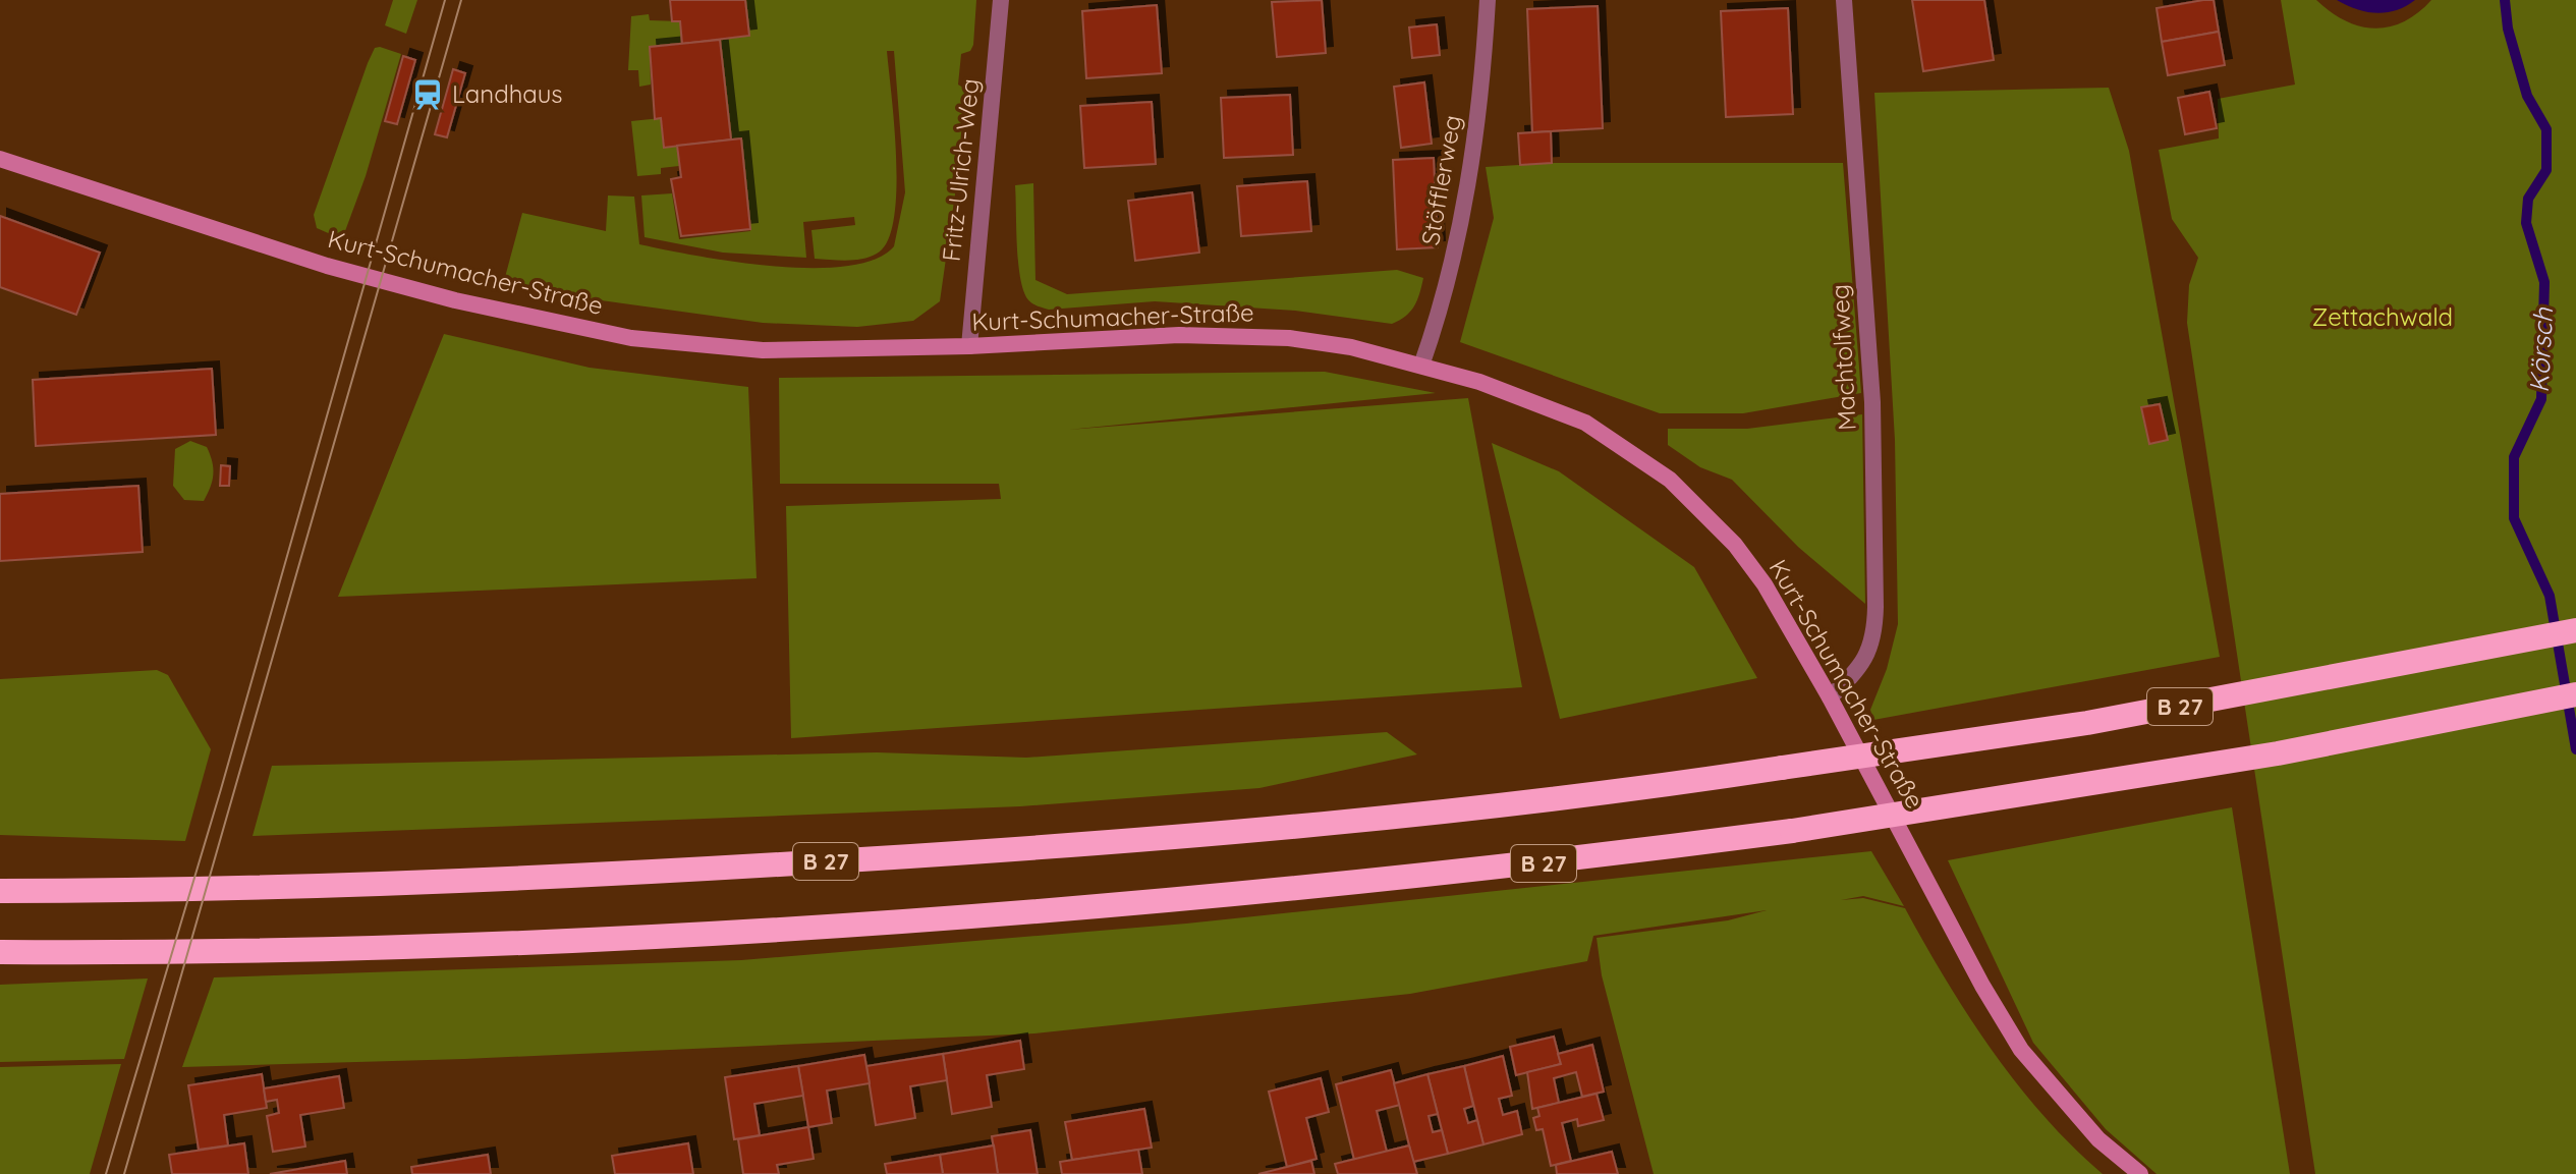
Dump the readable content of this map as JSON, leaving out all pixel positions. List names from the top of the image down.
{
  "streets": {
    "highway": ["B 27"],
    "street": [
      "Fritz-Ulrich-Weg",
      "Stöfflerweg",
      "Kurt-Schumacher-Straße",
      "Machtolfweg"
    ]
  },
  "crossings": [
    ["Fritz-Ulrich-Weg", "Kurt-Schumacher-Straße"],
    ["Stöfflerweg", "Kurt-Schumacher-Straße"],
    ["Kurt-Schumacher-Straße", "Machtolfweg"]
  ],
  "water": ["Körsch"],
  "parks": ["Zettachwald"],
  "places": {
    "station": ["Landhaus"]
  }
}
